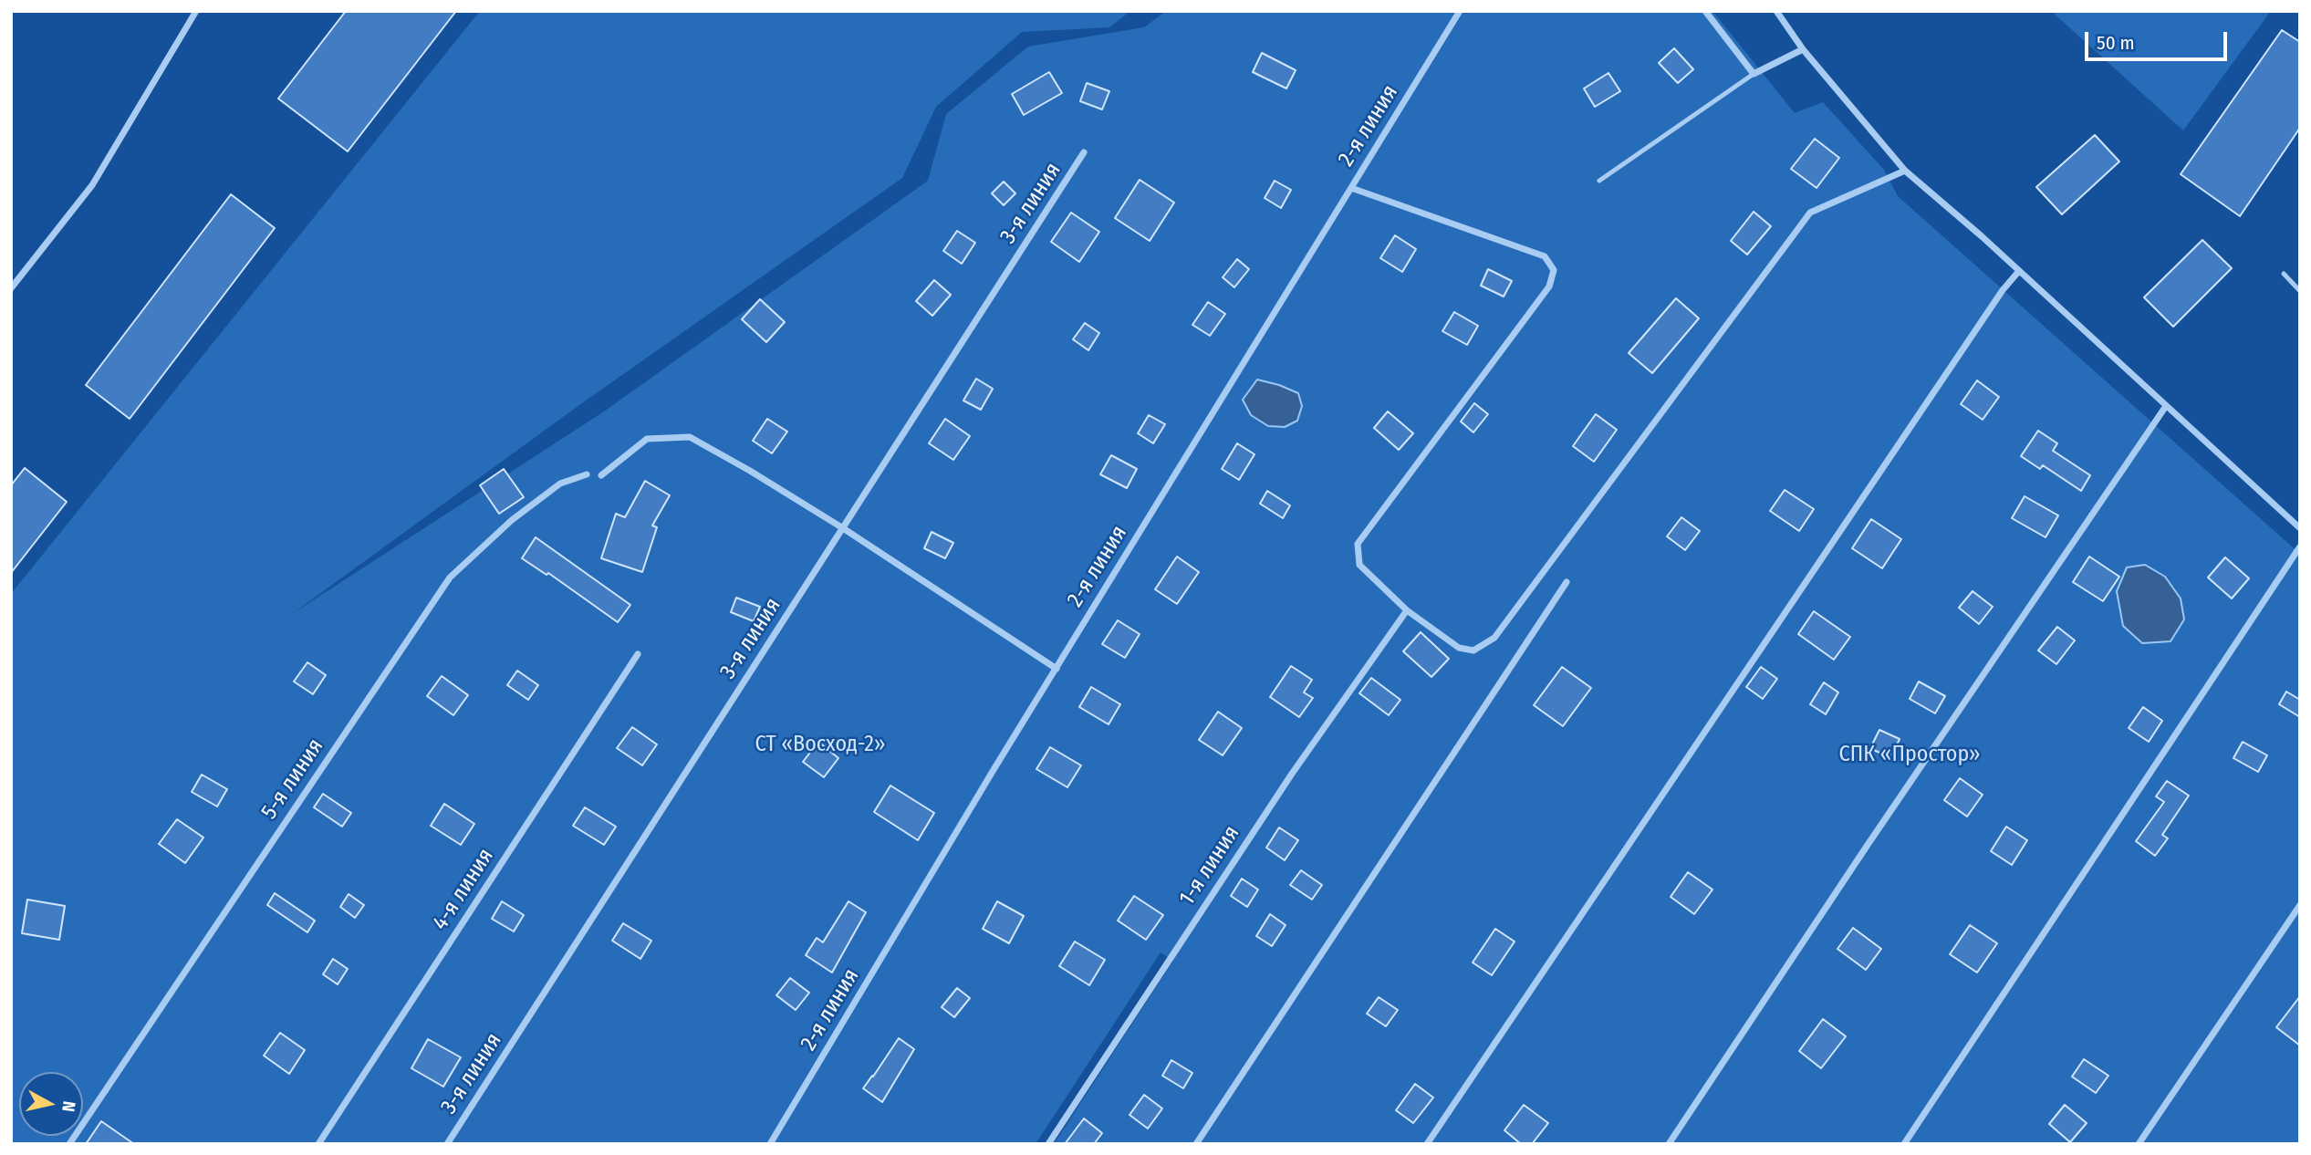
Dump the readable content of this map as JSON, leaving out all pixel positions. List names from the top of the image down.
{
  "streets": {
    "street": [
      "2-я линия",
      "3-я линия",
      "5-я линия",
      "1-я линия",
      "4-я линия"
    ]
  },
  "parks": ["СТ «Восход-2»", "СПК «Простор»"],
  "scale_bar": "50 m",
  "north": "right"
}
